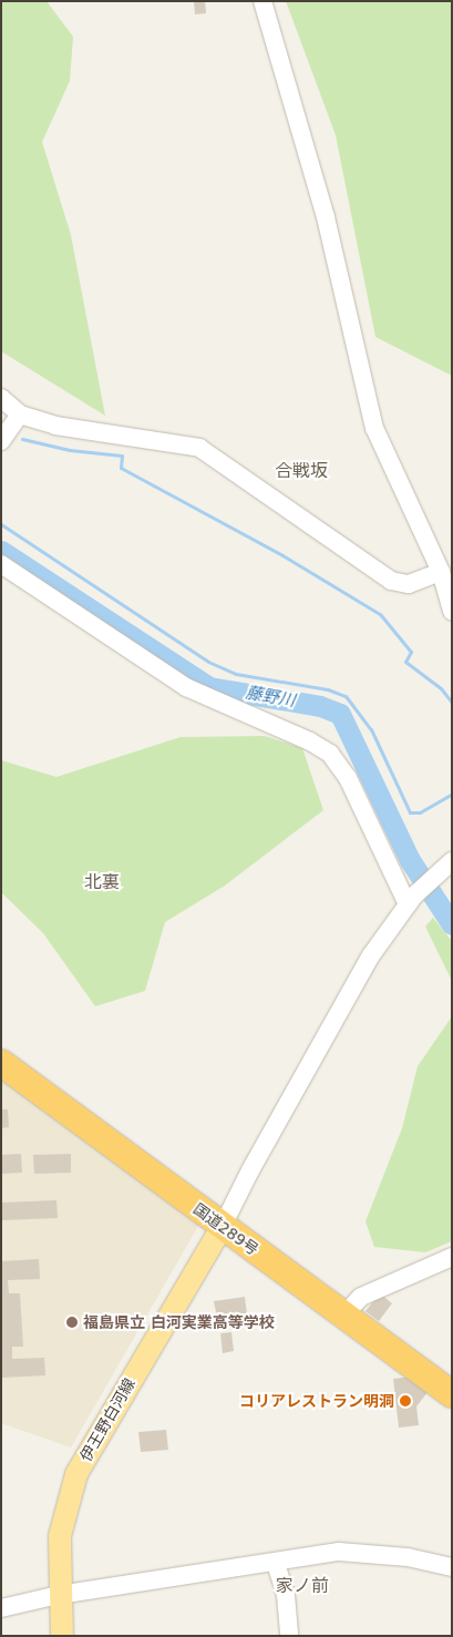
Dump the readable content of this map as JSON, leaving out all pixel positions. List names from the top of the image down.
{
  "streets": {
    "highway": ["国道289号"],
    "main road": ["伊王野白河線"]
  },
  "crossings": [
    ["国道289号", "伊王野白河線"]
  ],
  "districts": ["合戦坂", "北裏", "家ノ前"],
  "water": ["藤野川"],
  "places": ["福島県立 白河実業高等学校", "コリアレストラン明洞"]
}
